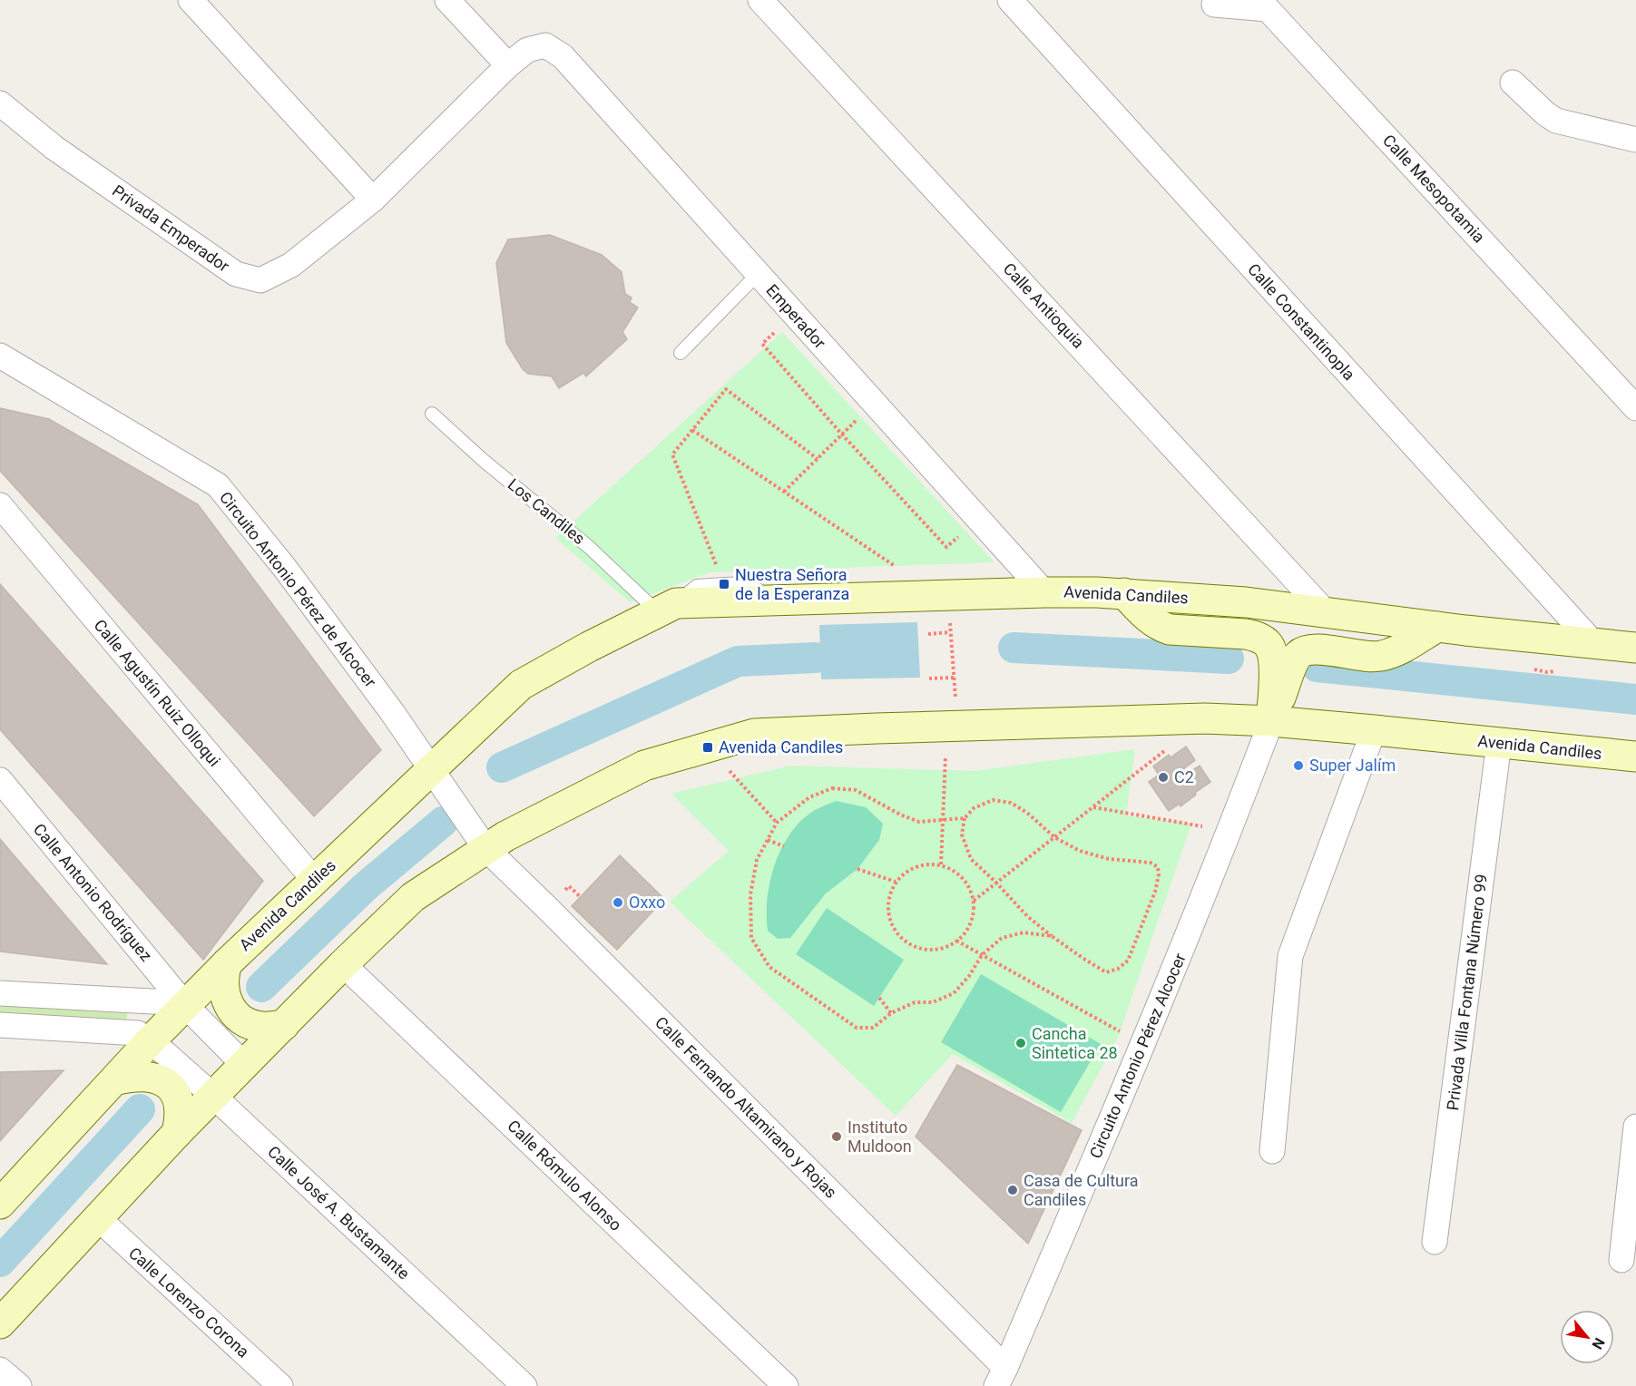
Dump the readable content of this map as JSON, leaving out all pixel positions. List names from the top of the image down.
{
  "streets": {
    "main road": ["Avenida Candiles"],
    "street": [
      "Calle Mesopotamia",
      "Privada Emperador",
      "Calle Antioquia",
      "Emperador",
      "Calle Constantinopla",
      "Circuito Antonio Pérez de Alcocer",
      "Calle Agustín Ruiz Olloqui",
      "Calle Antonio Rodríguez",
      "Privada Villa Fontana Número 99",
      "Circuito Antonio Pérez Alcocer",
      "Calle Fernando Altamirano y Rojas",
      "Calle Rómulo Alonso",
      "Calle José A. Bustamante",
      "Calle Lorenzo Corona"
    ],
    "lane": ["Los Candiles"]
  },
  "crossings": [
    ["Privada Emperador", "Emperador"],
    ["Calle Antioquia", "Avenida Candiles"],
    ["Emperador", "Avenida Candiles"],
    ["Calle Constantinopla", "Avenida Candiles"],
    ["Los Candiles", "Avenida Candiles"],
    ["Circuito Antonio Pérez de Alcocer", "Avenida Candiles"],
    ["Circuito Antonio Pérez de Alcocer", "Calle Fernando Altamirano y Rojas"],
    ["Avenida Candiles", "Calle Agustín Ruiz Olloqui"],
    ["Avenida Candiles", "Calle Antonio Rodríguez"],
    ["Avenida Candiles", "Privada Villa Fontana Número 99"],
    ["Avenida Candiles", "Circuito Antonio Pérez Alcocer"],
    ["Avenida Candiles", "Calle Fernando Altamirano y Rojas"],
    ["Avenida Candiles", "Calle Rómulo Alonso"],
    ["Avenida Candiles", "Calle José A. Bustamante"],
    ["Circuito Antonio Pérez Alcocer", "Calle Fernando Altamirano y Rojas"]
  ],
  "places": {
    "transit": ["Nuestra Señora de la Esperanza", "Avenida Candiles"],
    "other": [
      "Super Jalím",
      "C2",
      "Oxxo",
      "Cancha Sintetica 28",
      "Instituto Muldoon",
      "Casa de Cultura Candiles"
    ]
  },
  "north": "bottom right"
}
